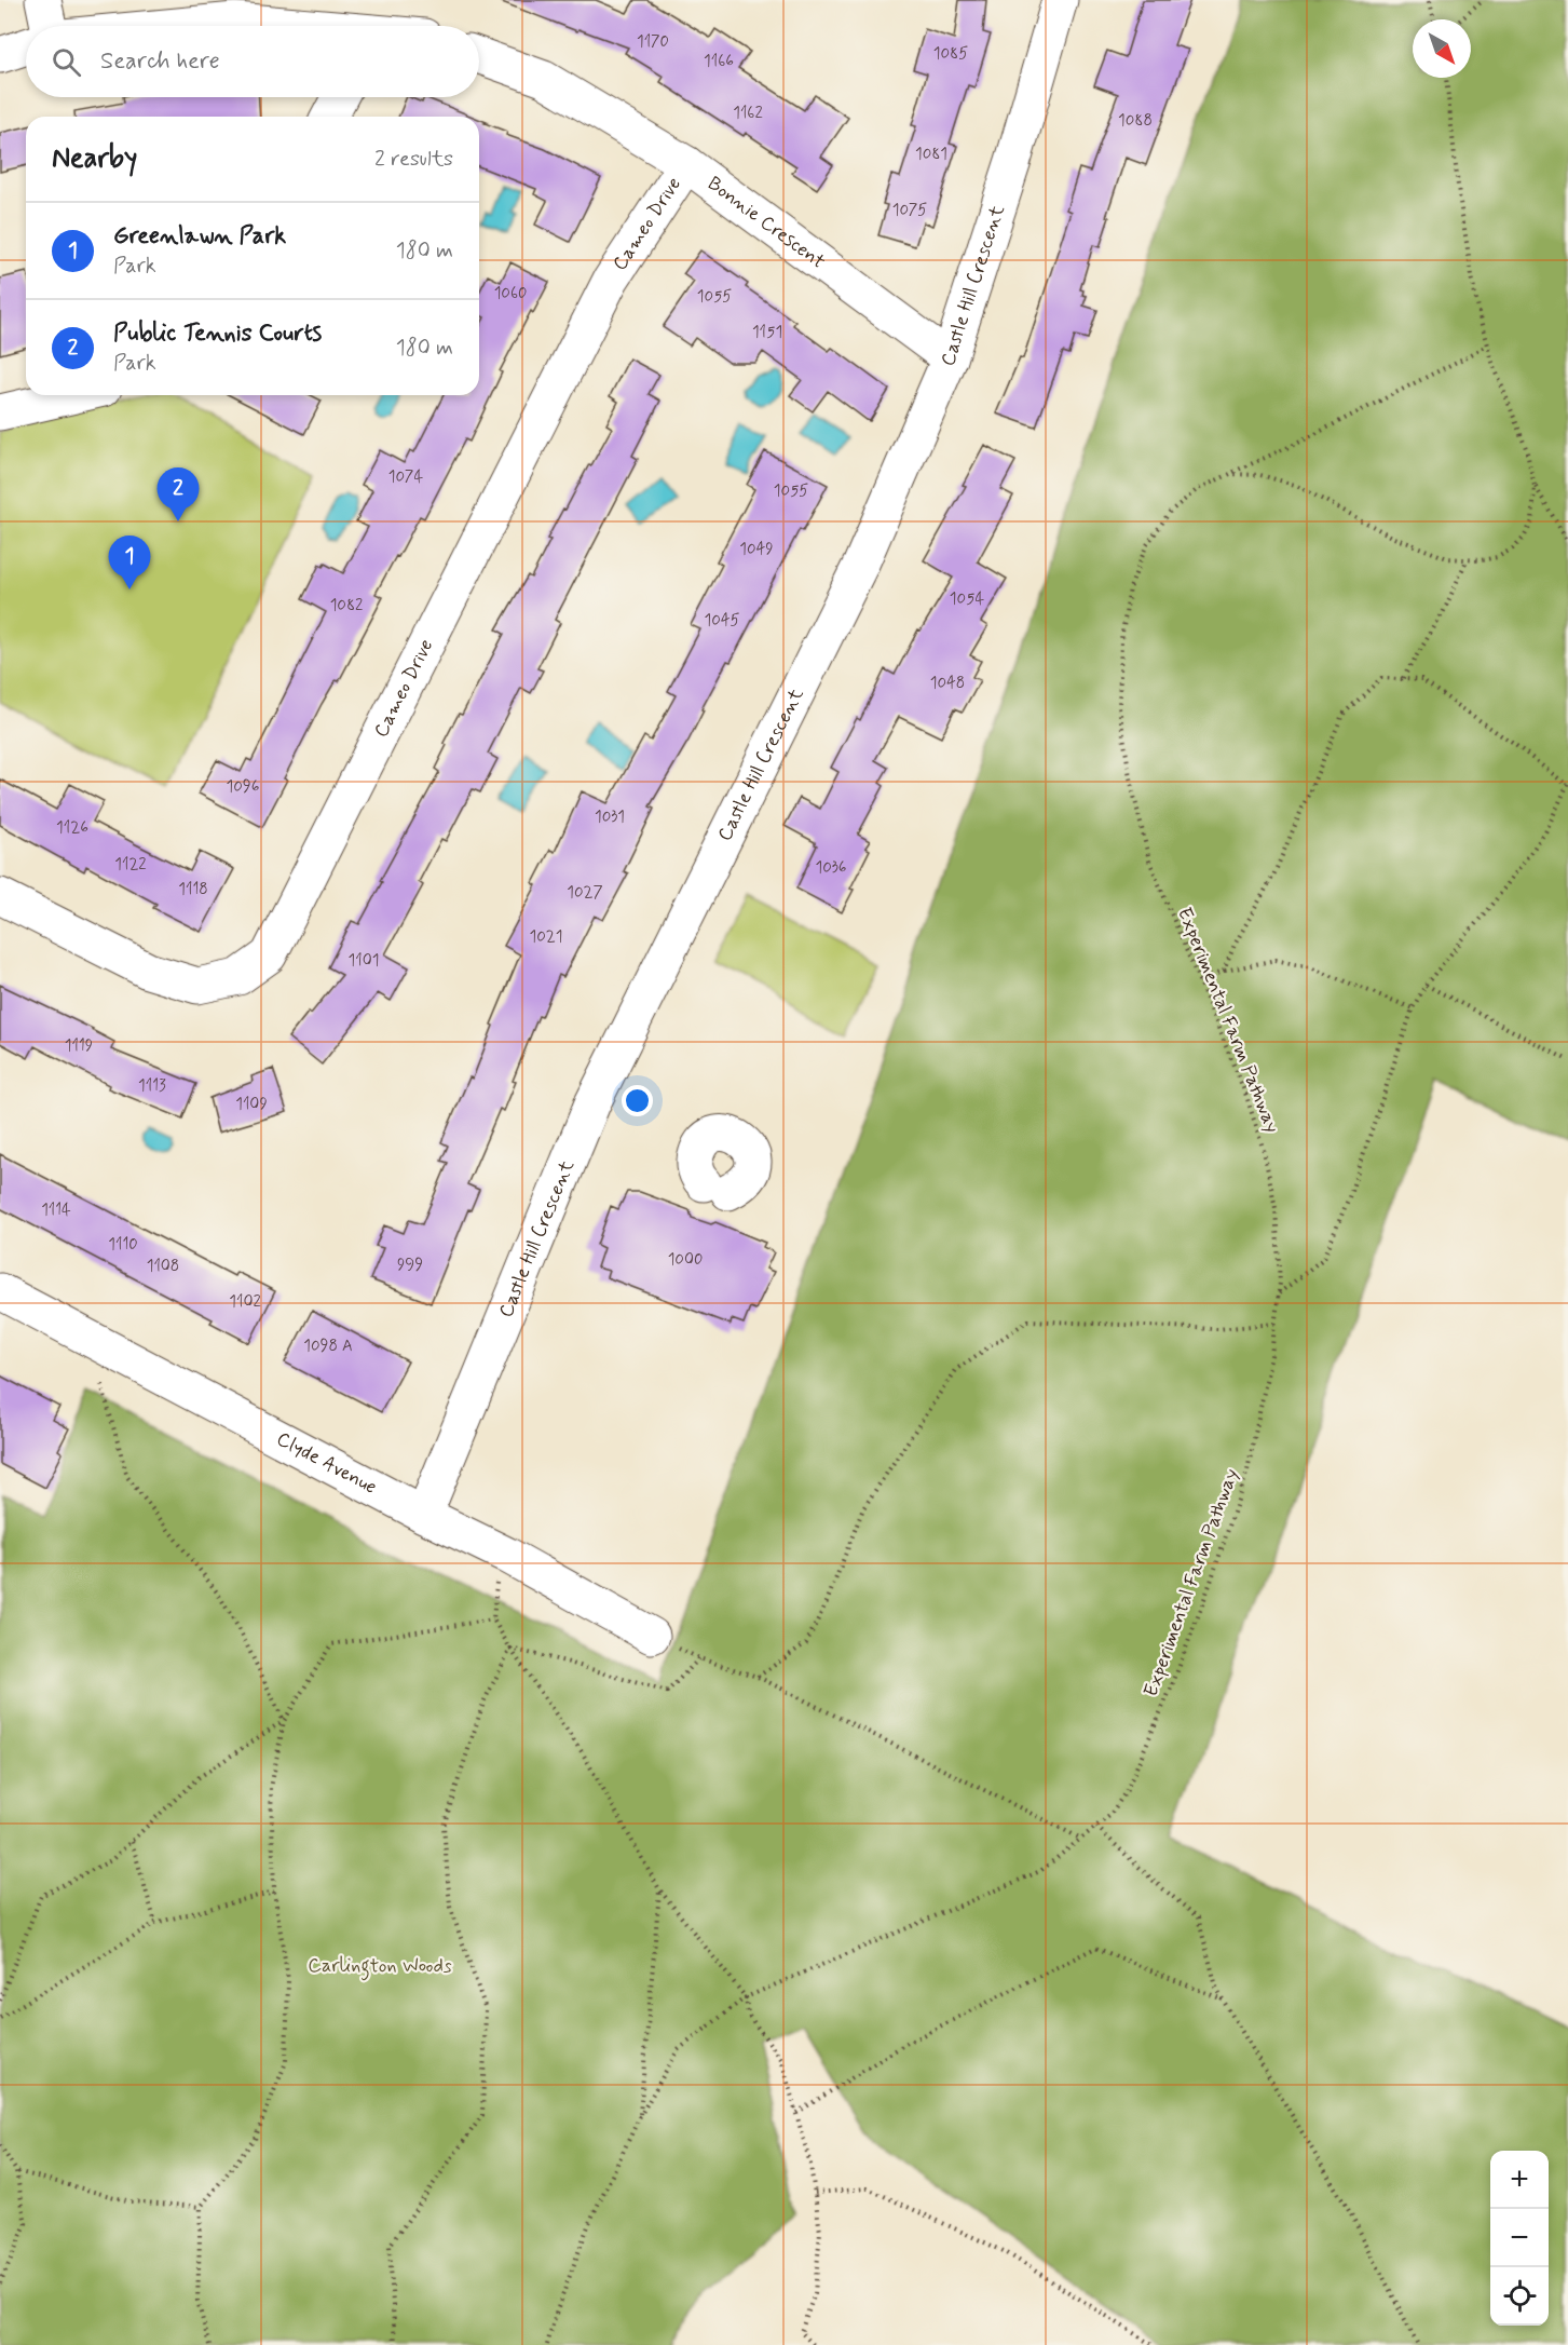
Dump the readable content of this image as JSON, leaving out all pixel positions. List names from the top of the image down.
{
  "streets": {
    "street": [
      "Bonnie Crescent",
      "Cameo Drive",
      "Castle Hill Crescent",
      "Clyde Avenue"
    ],
    "path": ["Experimental Farm Pathway"]
  },
  "crossings": [
    ["Bonnie Crescent", "Cameo Drive"],
    ["Bonnie Crescent", "Castle Hill Crescent"],
    ["Castle Hill Crescent", "Clyde Avenue"]
  ],
  "parks": ["Carlington Woods"],
  "house_numbers": [
    "1170",
    "1085",
    "1166",
    "1162",
    "1088",
    "1081",
    "1075",
    "1060",
    "1055",
    "1151",
    "1074",
    "1055",
    "1049",
    "1054",
    "1082",
    "1045",
    "1048",
    "1096",
    "1031",
    "1126",
    "1122",
    "1036",
    "1118",
    "1027",
    "1021",
    "1101",
    "1119",
    "1113",
    "1109",
    "1114",
    "1110",
    "1000",
    "999",
    "1108",
    "1102",
    "1098 A"
  ],
  "north": "bottom right",
  "page": {
    "search": "Search here",
    "heading": ["Nearby", "2 results"],
    "list": [
      {
        "mark": "1",
        "name": "Greenlawn Park",
        "note": "Park",
        "value": "180 m"
      },
      {
        "mark": "2",
        "name": "Public Tennis Courts",
        "note": "Park",
        "value": "180 m"
      }
    ],
    "pins": ["2", "1"],
    "map_buttons": ["+", "−"]
  }
}
